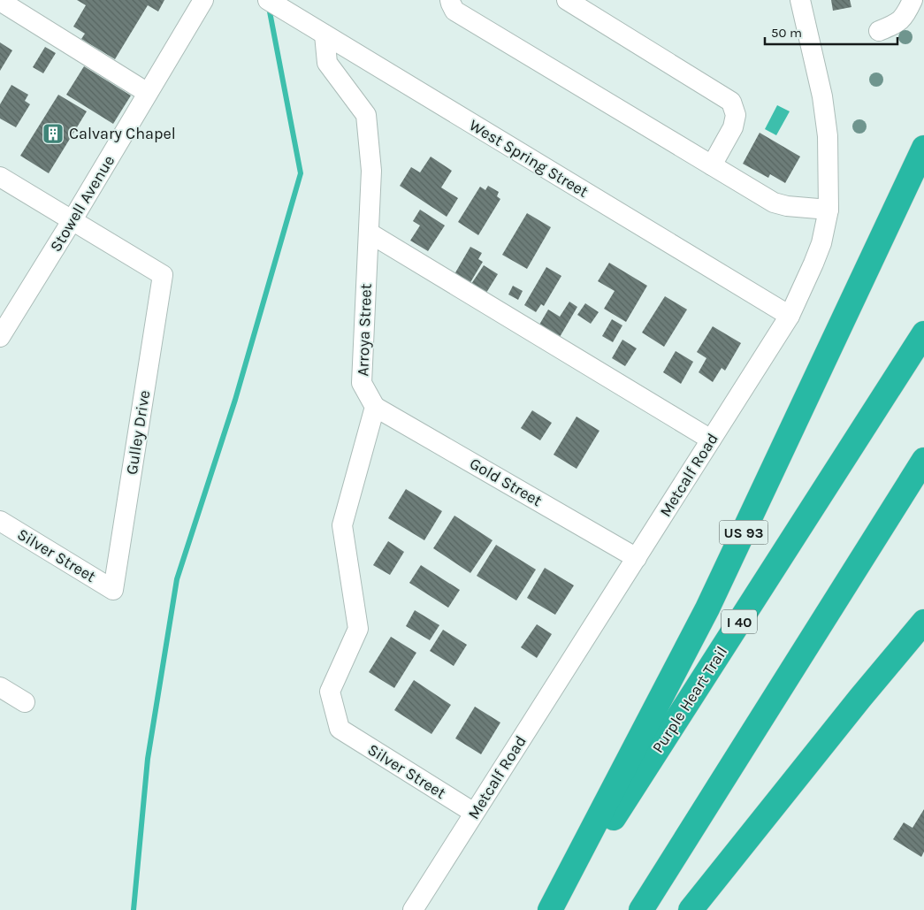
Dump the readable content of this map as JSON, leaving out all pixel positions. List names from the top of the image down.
{
  "streets": {
    "highway": ["US 93", "I 40", "Purple Heart Trail"],
    "street": [
      "West Spring Street",
      "Stowell Avenue",
      "Arroya Street",
      "Gulley Drive",
      "Metcalf Road",
      "Gold Street",
      "Silver Street"
    ]
  },
  "crossings": [
    ["West Spring Street", "Arroya Street"],
    ["West Spring Street", "Metcalf Road"],
    ["Stowell Avenue", "Gulley Drive"],
    ["Arroya Street", "Gold Street"],
    ["Arroya Street", "Silver Street"],
    ["Gulley Drive", "Silver Street"],
    ["Metcalf Road", "Gold Street"],
    ["Metcalf Road", "Silver Street"],
    ["Gold Street", "Silver Street"]
  ],
  "places": {
    "building": ["Calvary Chapel"]
  },
  "scale_bar": "50 m"
}
